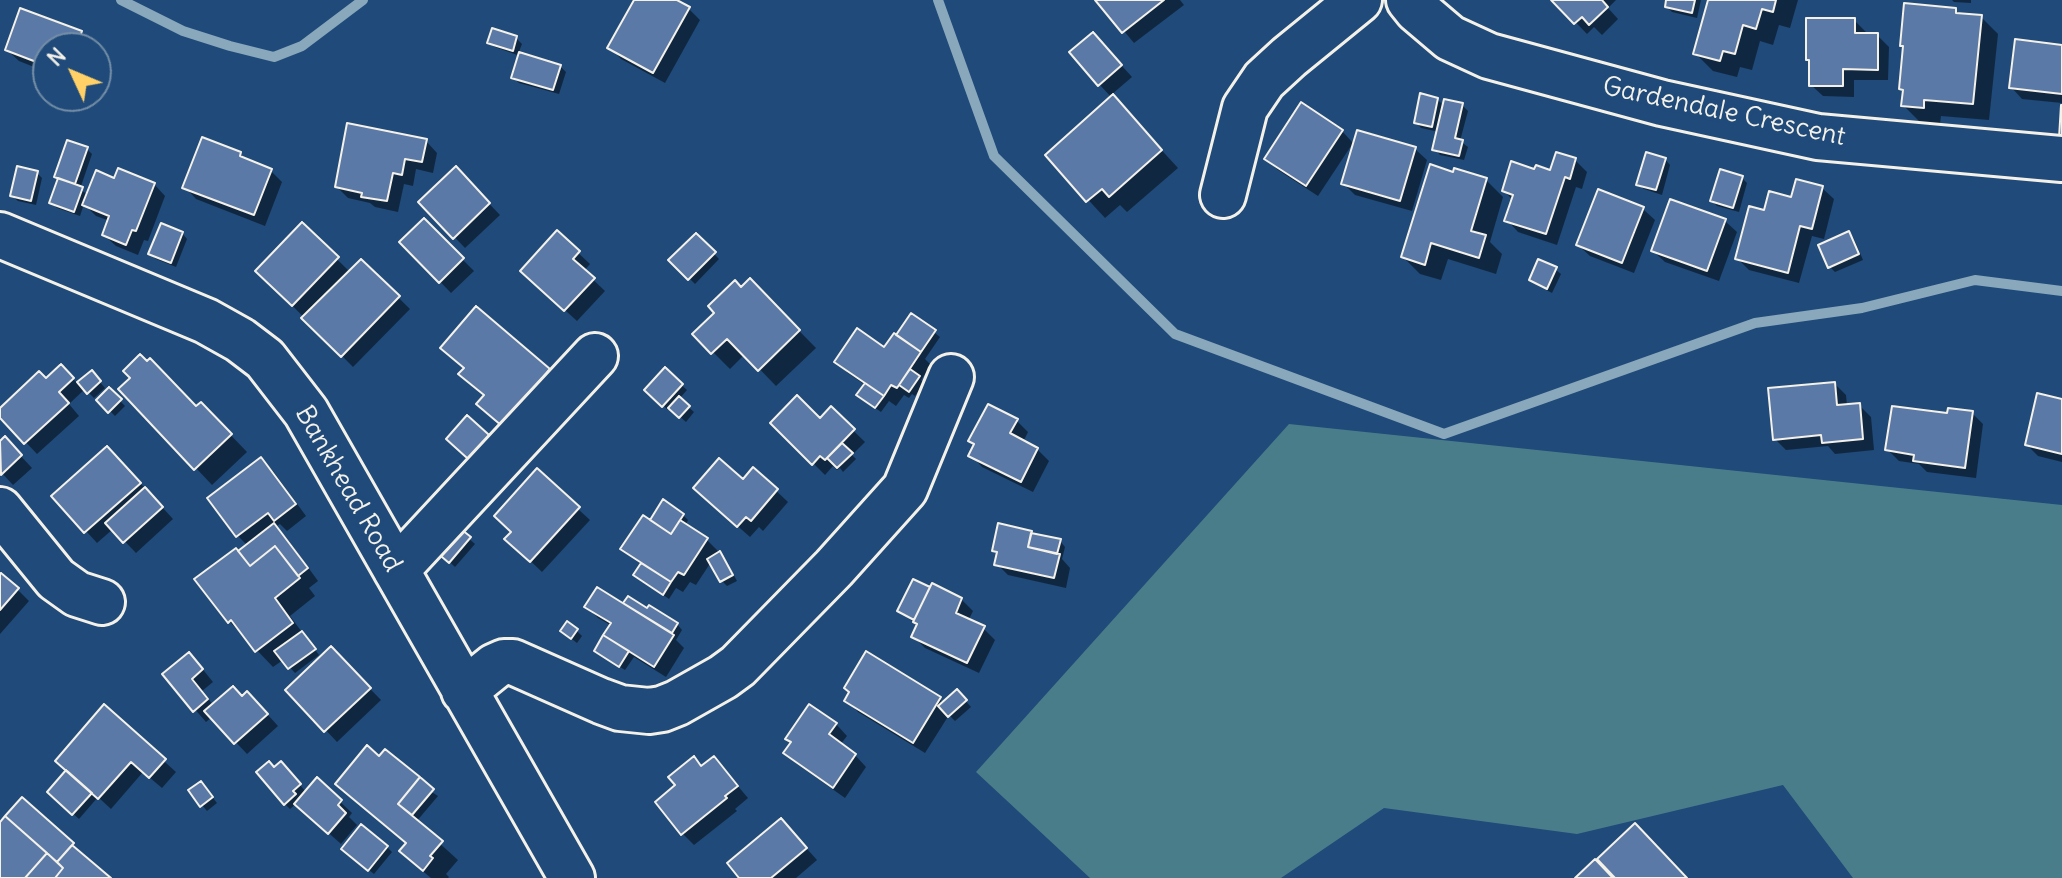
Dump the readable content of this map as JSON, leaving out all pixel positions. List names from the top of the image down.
{
  "streets": {
    "street": ["Gardendale Crescent", "Bankhead Road"]
  },
  "north": "top left"
}
